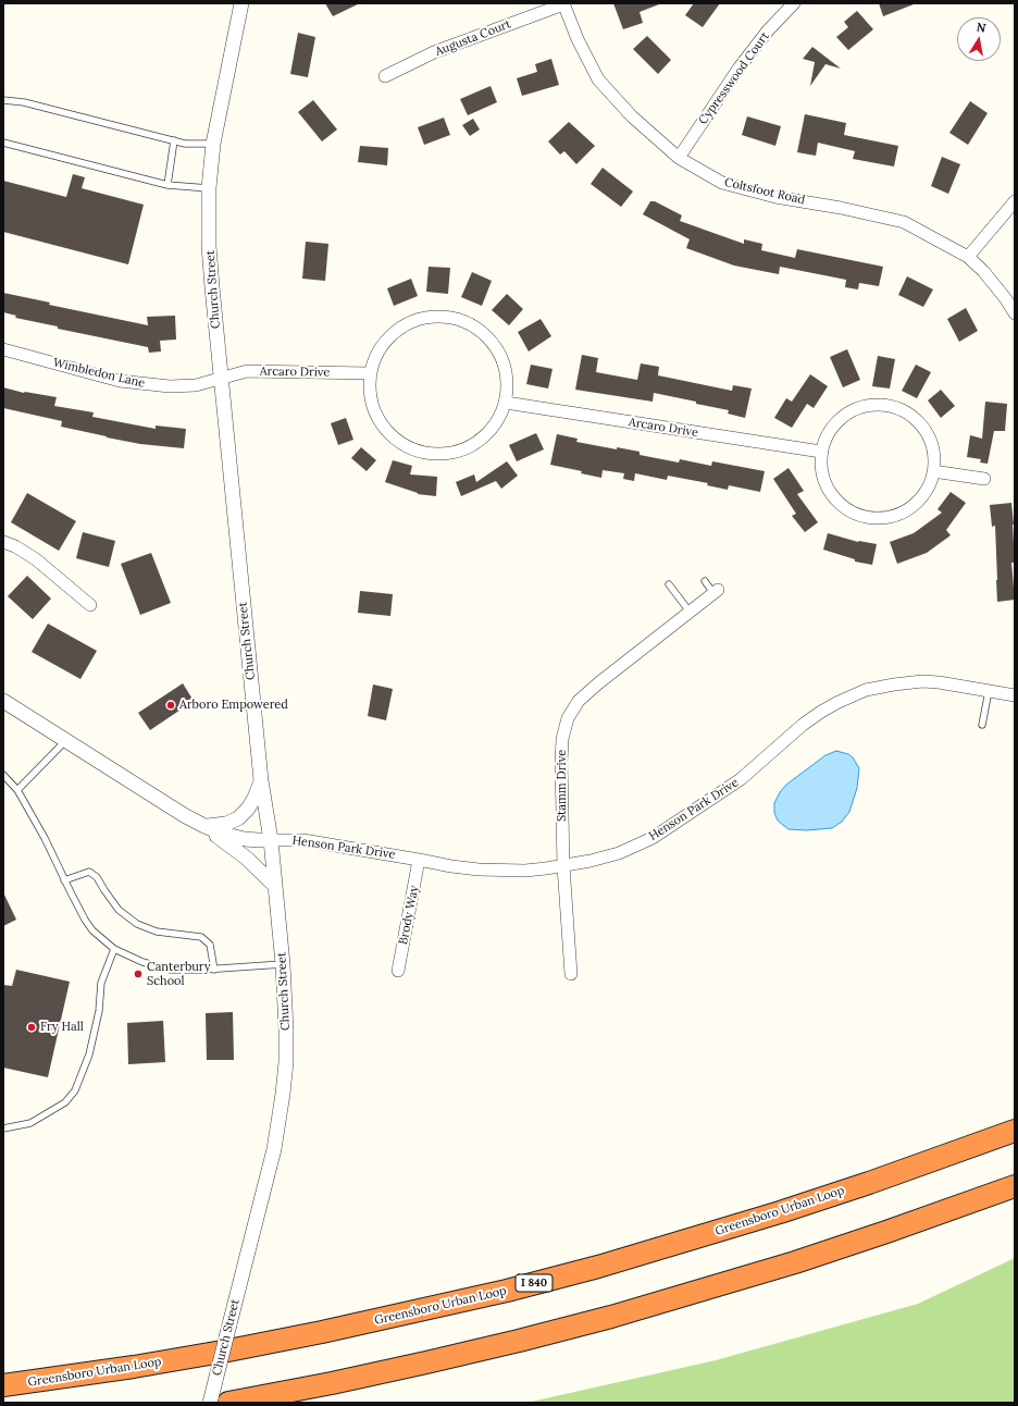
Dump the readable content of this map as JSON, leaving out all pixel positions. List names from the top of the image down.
{
  "streets": {
    "highway": ["Greensboro Urban Loop", "I 840"],
    "street": [
      "Augusta Court",
      "Cypresswood Court",
      "Coltsfoot Road",
      "Church Street",
      "Arcaro Drive",
      "Wimbledon Lane",
      "Stamm Drive",
      "Henson Park Drive",
      "Brody Way"
    ]
  },
  "crossings": [
    ["Augusta Court", "Coltsfoot Road"],
    ["Cypresswood Court", "Coltsfoot Road"],
    ["Church Street", "Arcaro Drive"],
    ["Church Street", "Wimbledon Lane"],
    ["Church Street", "Henson Park Drive"],
    ["Arcaro Drive", "Wimbledon Lane"],
    ["Stamm Drive", "Henson Park Drive"],
    ["Henson Park Drive", "Brody Way"]
  ],
  "places": ["Arboro Empowered", "Canterbury School", "Fry Hall"],
  "north": "top"
}
